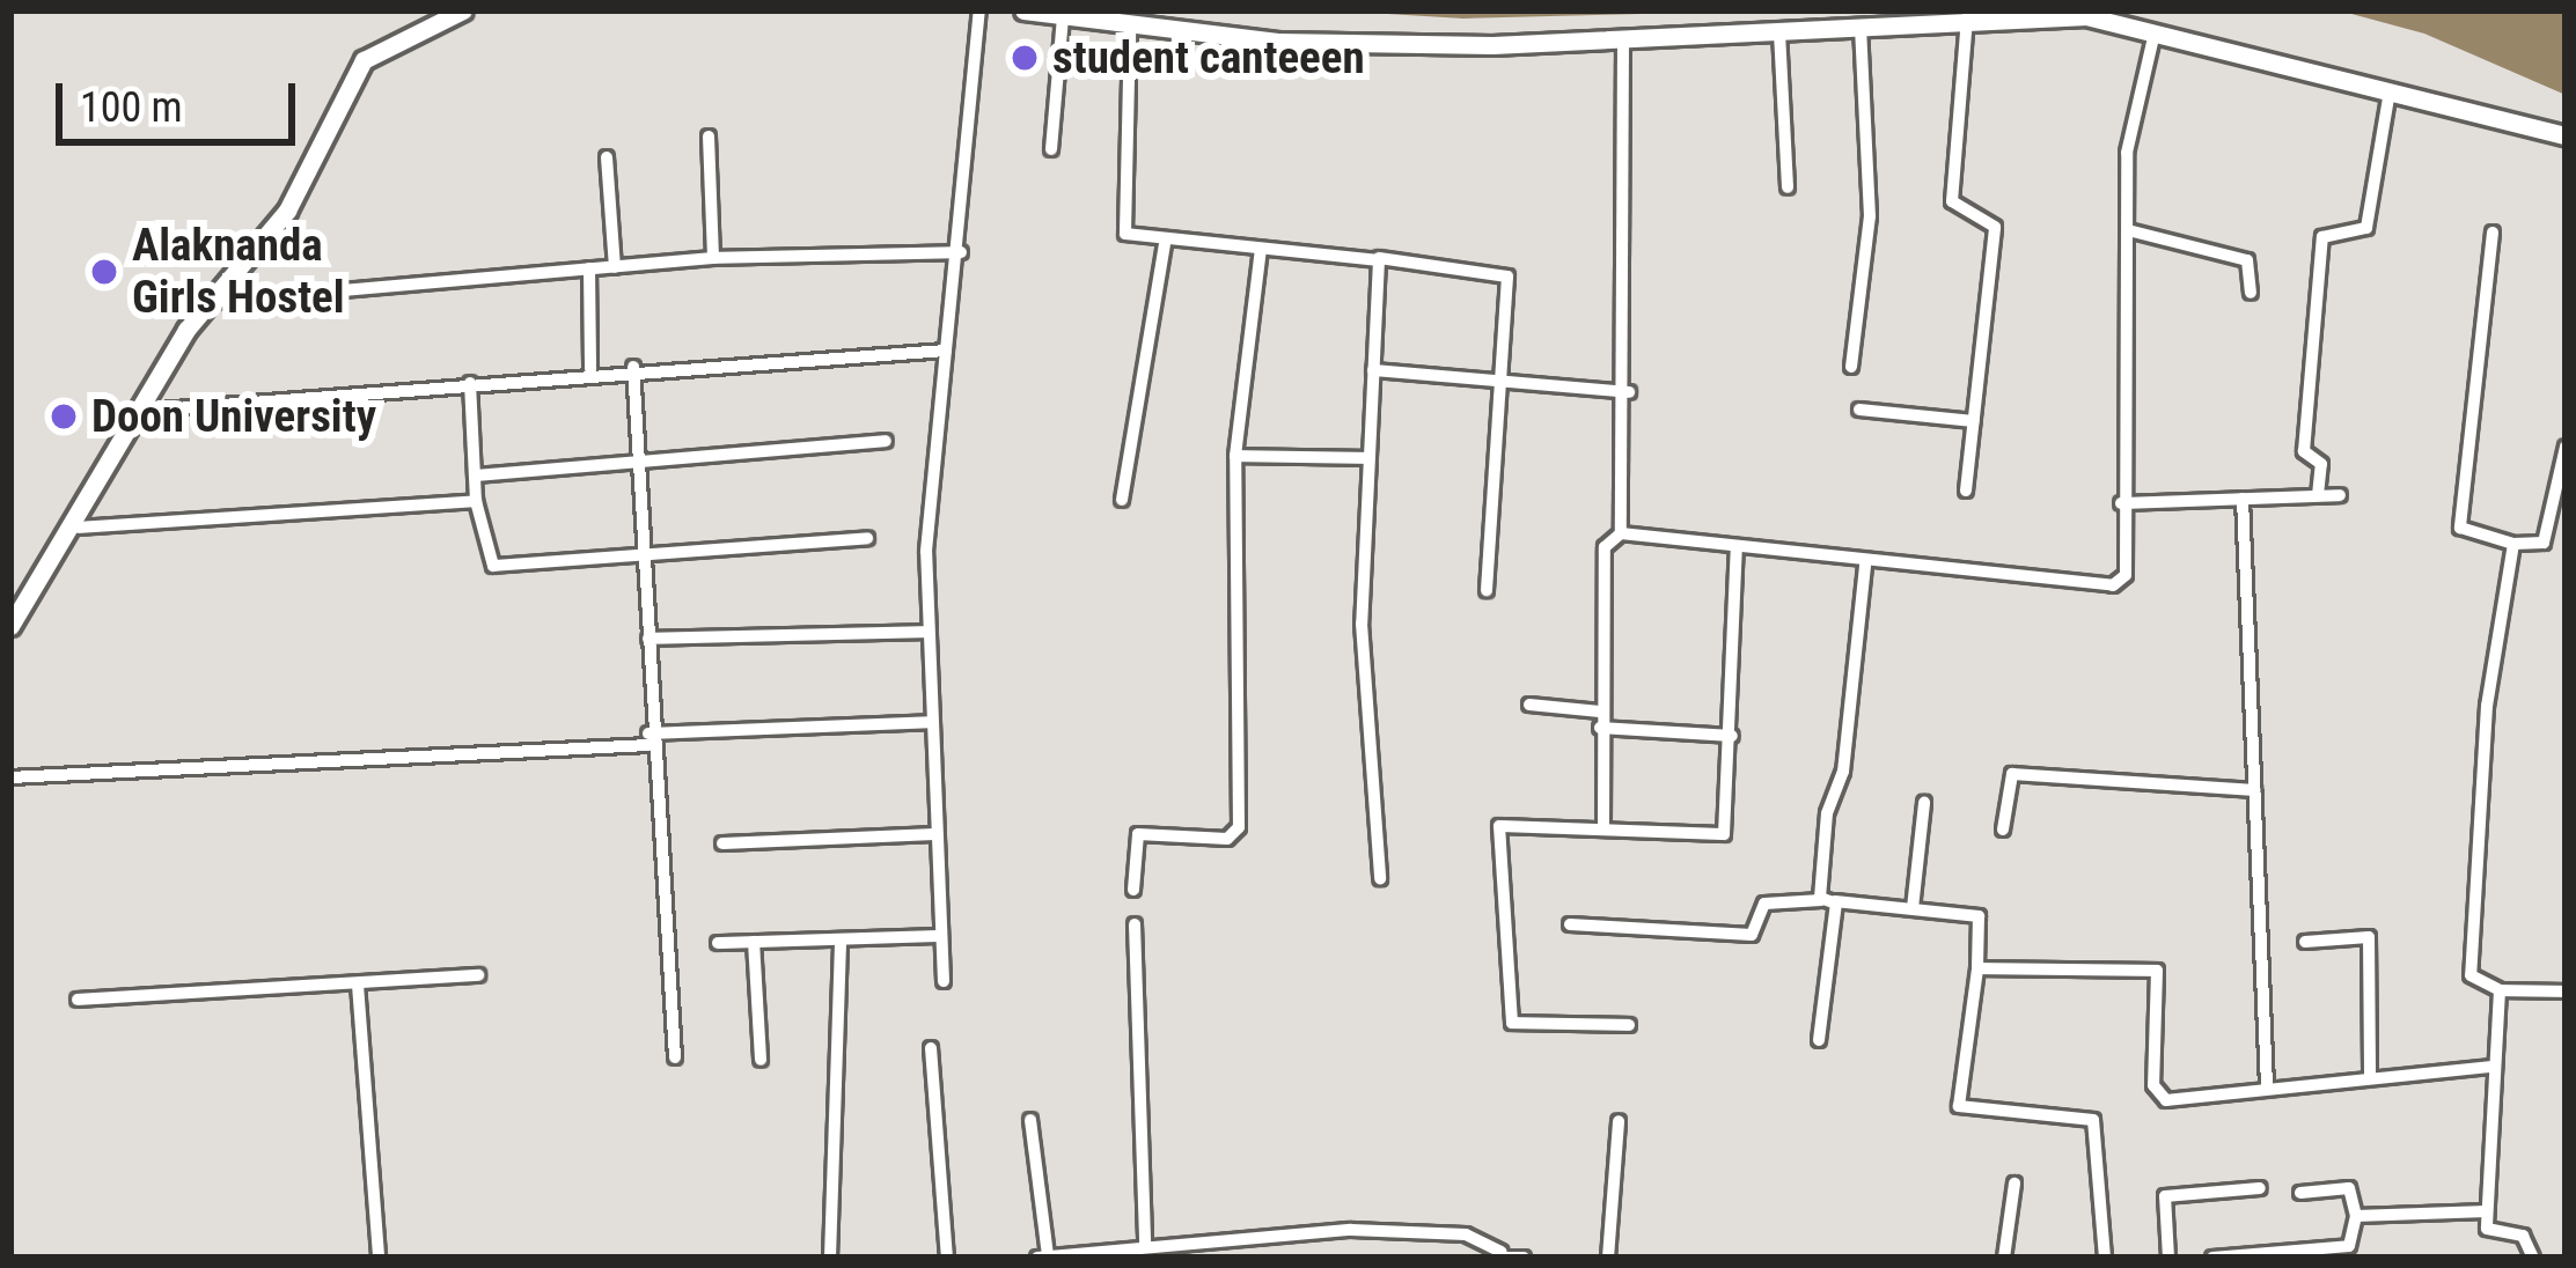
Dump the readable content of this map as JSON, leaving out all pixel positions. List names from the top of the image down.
{
  "places": ["student canteeen", "Alaknanda Girls Hostel", "Doon University"],
  "scale_bar": "100 m"
}
